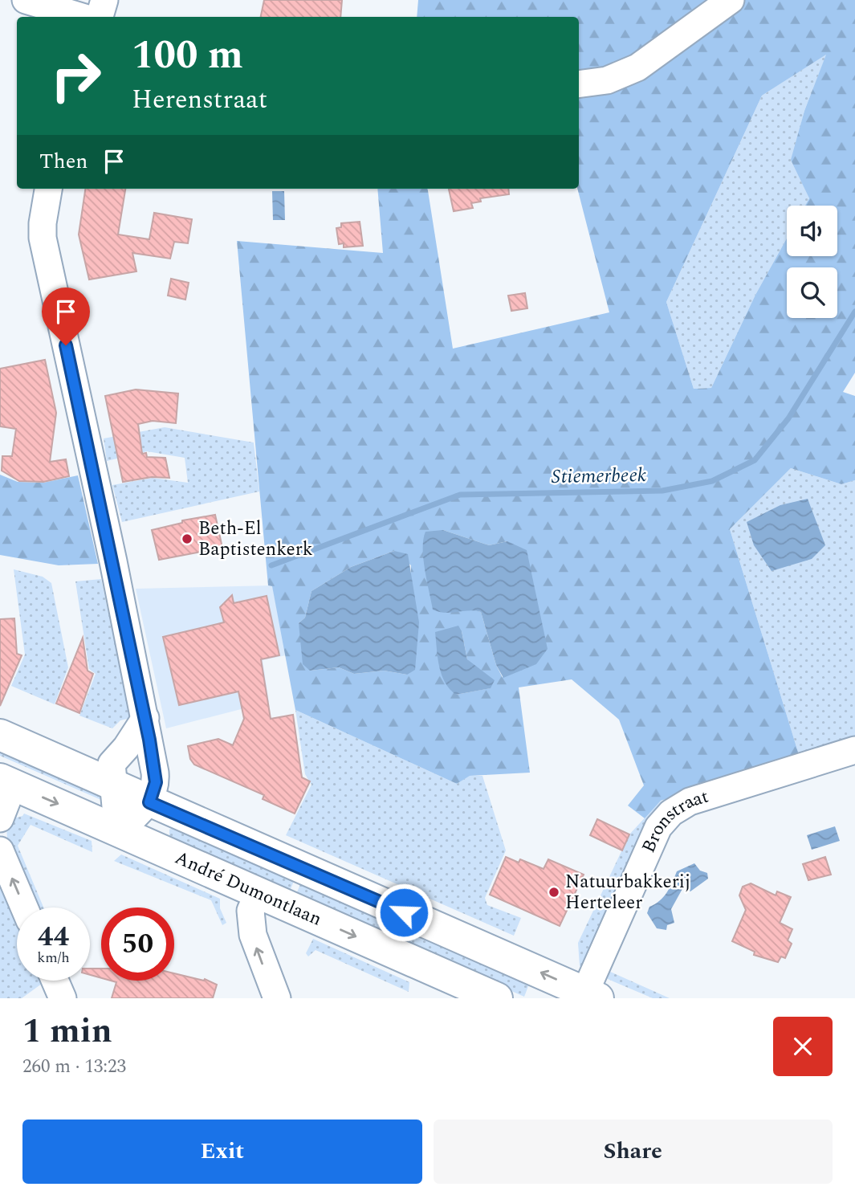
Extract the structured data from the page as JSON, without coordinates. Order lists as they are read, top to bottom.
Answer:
{
  "streets": {
    "main road": ["André Dumontlaan"],
    "street": ["Bronstraat"]
  },
  "water": ["Stiemerbeek"],
  "places": ["Beth-El Baptistenkerk", "Natuurbakkerij Herteleer"],
  "page": {
    "turn": ["100 m", "Herenstraat"],
    "then": "Then",
    "speed": "44 km/h",
    "limit": "50",
    "heading": ["1 min", "260 m · 13:23"],
    "buttons": ["Exit", "Share"]
  }
}
